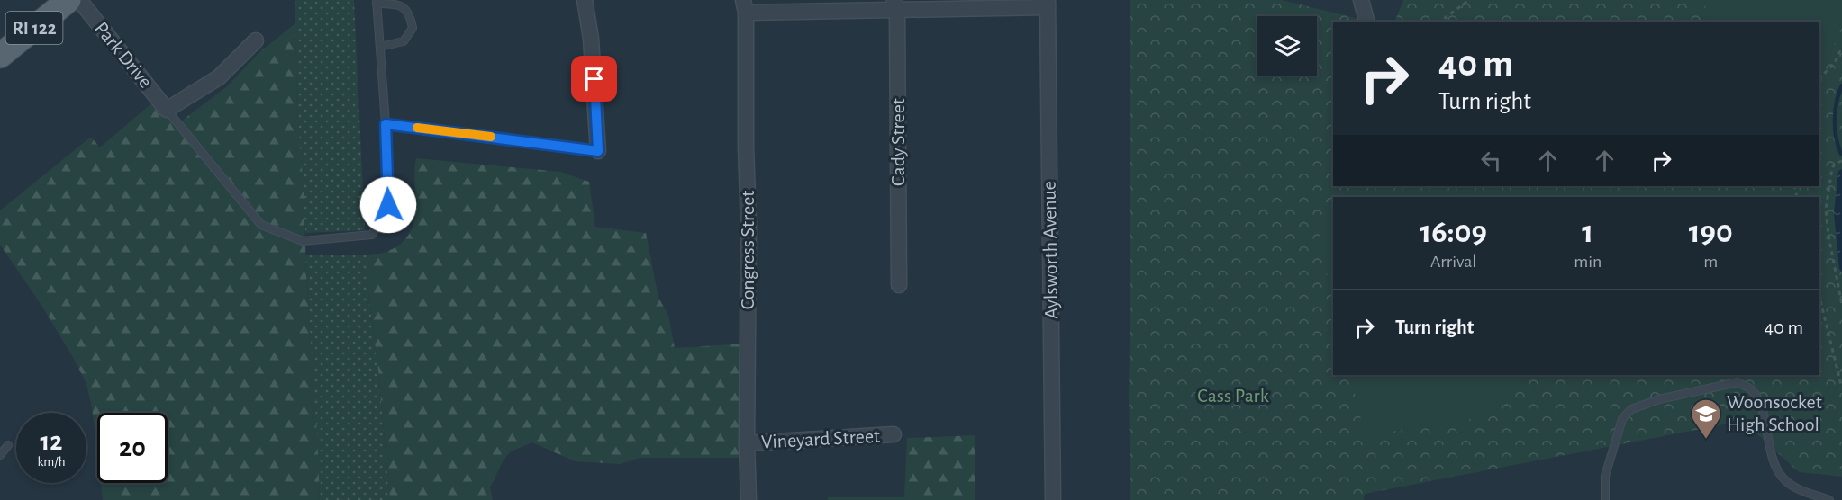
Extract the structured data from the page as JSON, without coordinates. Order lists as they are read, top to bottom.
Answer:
{
  "streets": {
    "main road": ["RI 122"],
    "street": [
      "Park Drive",
      "Cady Street",
      "Congress Street",
      "Aylsworth Avenue",
      "Vineyard Street"
    ]
  },
  "crossings": [
    ["Congress Street", "Vineyard Street"]
  ],
  "parks": ["Cass Park"],
  "places": {
    "school or university": ["Woonsocket High School"]
  },
  "page": {
    "turn": ["40 m", "Turn right"],
    "eta": [
      "16:09",
      "Arrival",
      "1",
      "min",
      "190",
      "m"
    ],
    "list": [
      {
        "name": "Turn right",
        "value": "40 m"
      }
    ],
    "speed": "12 km/h",
    "limit": "20"
  }
}
